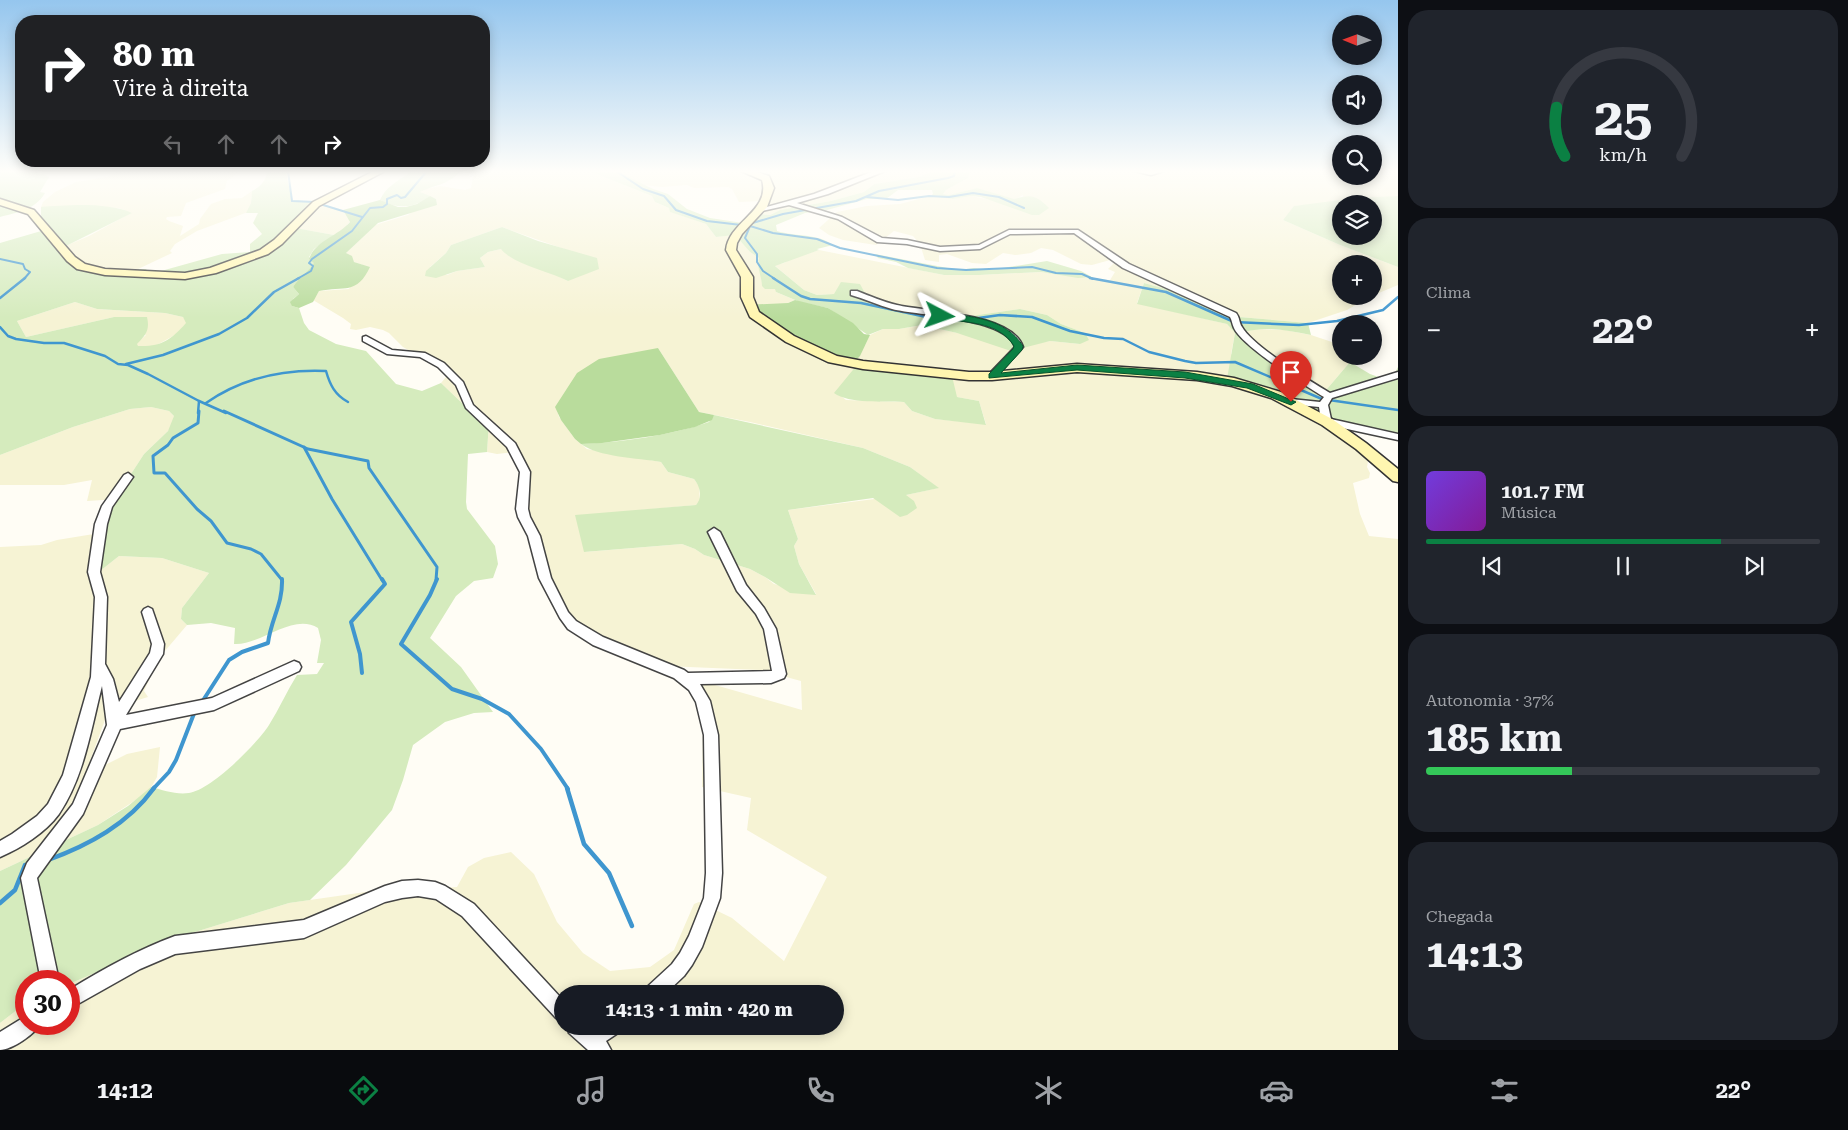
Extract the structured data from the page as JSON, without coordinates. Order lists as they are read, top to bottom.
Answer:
{
  "north": "left",
  "page": {
    "map_buttons": ["+", "−"],
    "turn": ["80 m", "Vire à direita"],
    "tile": [
      "Clima",
      ["Autonomia · 37%", "185 km"],
      ["Chegada", "14:13"]
    ],
    "heat": ["−", "22°", "+"],
    "song": ["101.7 FM", "Música"],
    "limit": "30",
    "trip": "14:13 · 1 min · 420 m",
    "tabs": ["14:12", "22°"],
    "gauge": ["25", "km/h"]
  }
}
